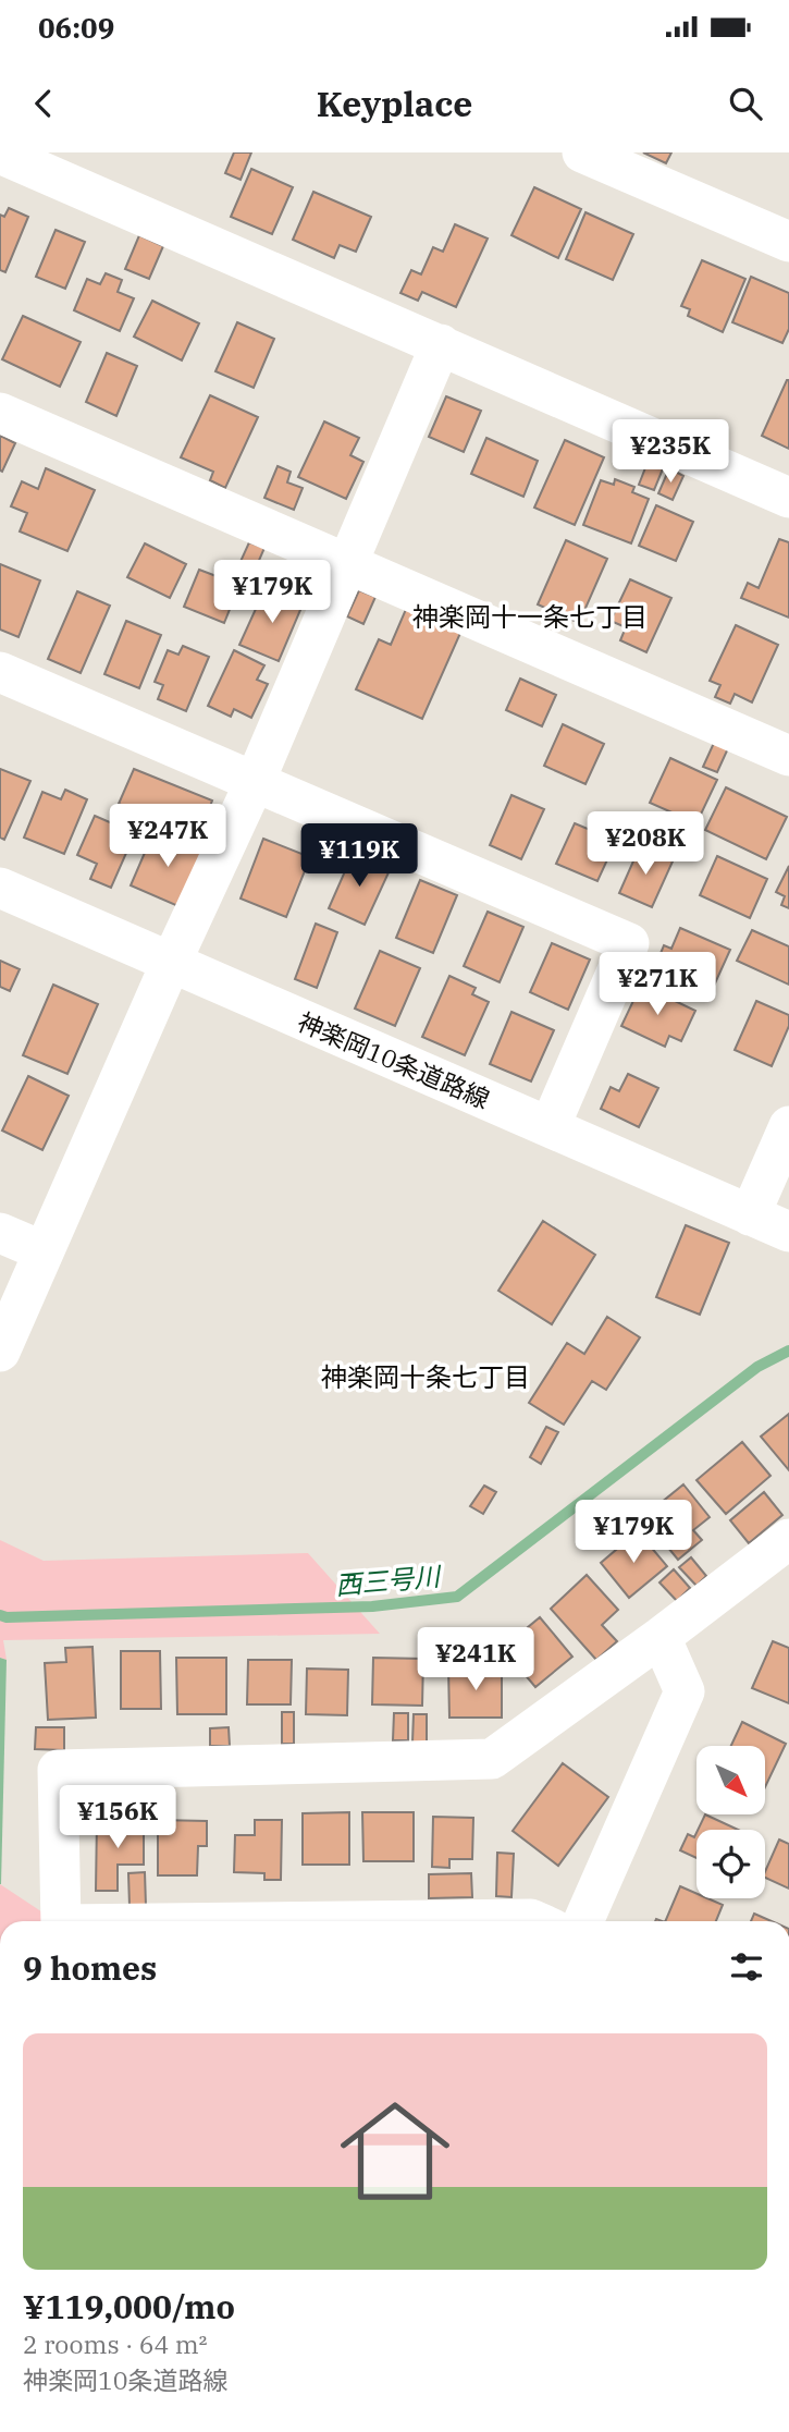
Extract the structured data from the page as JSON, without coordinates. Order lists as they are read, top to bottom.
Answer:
{
  "streets": {
    "street": ["神楽岡10条道路線"]
  },
  "districts": ["神楽岡十一条七丁目", "神楽岡十条七丁目"],
  "water": ["西三号川"],
  "north": "bottom right",
  "page": {
    "status": "06:09",
    "header": "Keyplace",
    "price": [
      "¥235K",
      "¥179K",
      "¥247K",
      "¥208K",
      "¥119K",
      "¥271K",
      "¥179K",
      "¥241K",
      "¥156K"
    ],
    "heading": "9 homes",
    "list": [
      {
        "name": "¥119,000/mo",
        "note": "2 rooms · 64 m² · 神楽岡10条道路線"
      }
    ]
  }
}
